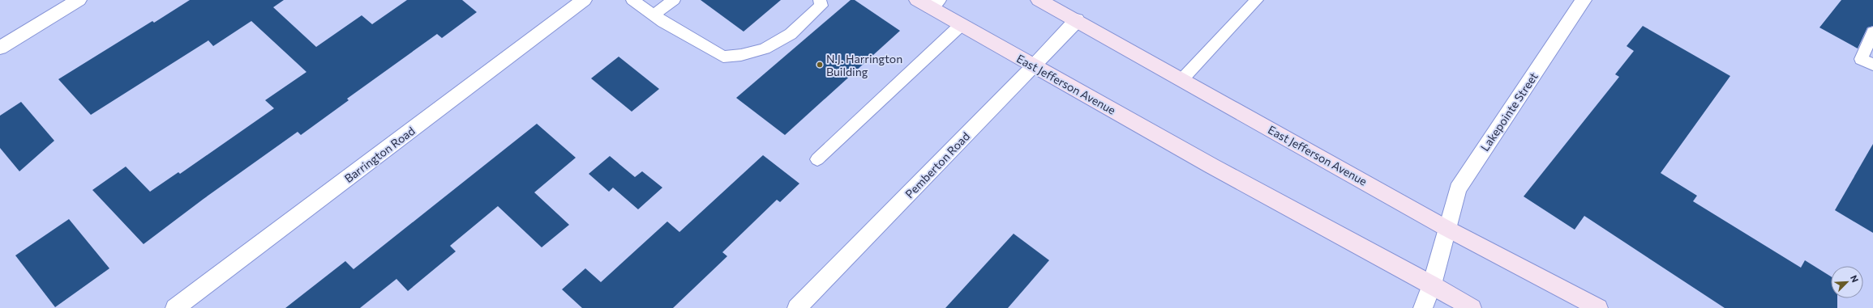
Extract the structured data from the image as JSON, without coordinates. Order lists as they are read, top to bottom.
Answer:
{
  "streets": {
    "main road": ["East Jefferson Avenue"],
    "street": ["Lakepointe Street", "Barrington Road", "Pemberton Road"]
  },
  "crossings": [
    ["East Jefferson Avenue", "Lakepointe Street"],
    ["East Jefferson Avenue", "Pemberton Road"]
  ],
  "places": ["N.J. Harrington Building"],
  "north": "top right"
}
